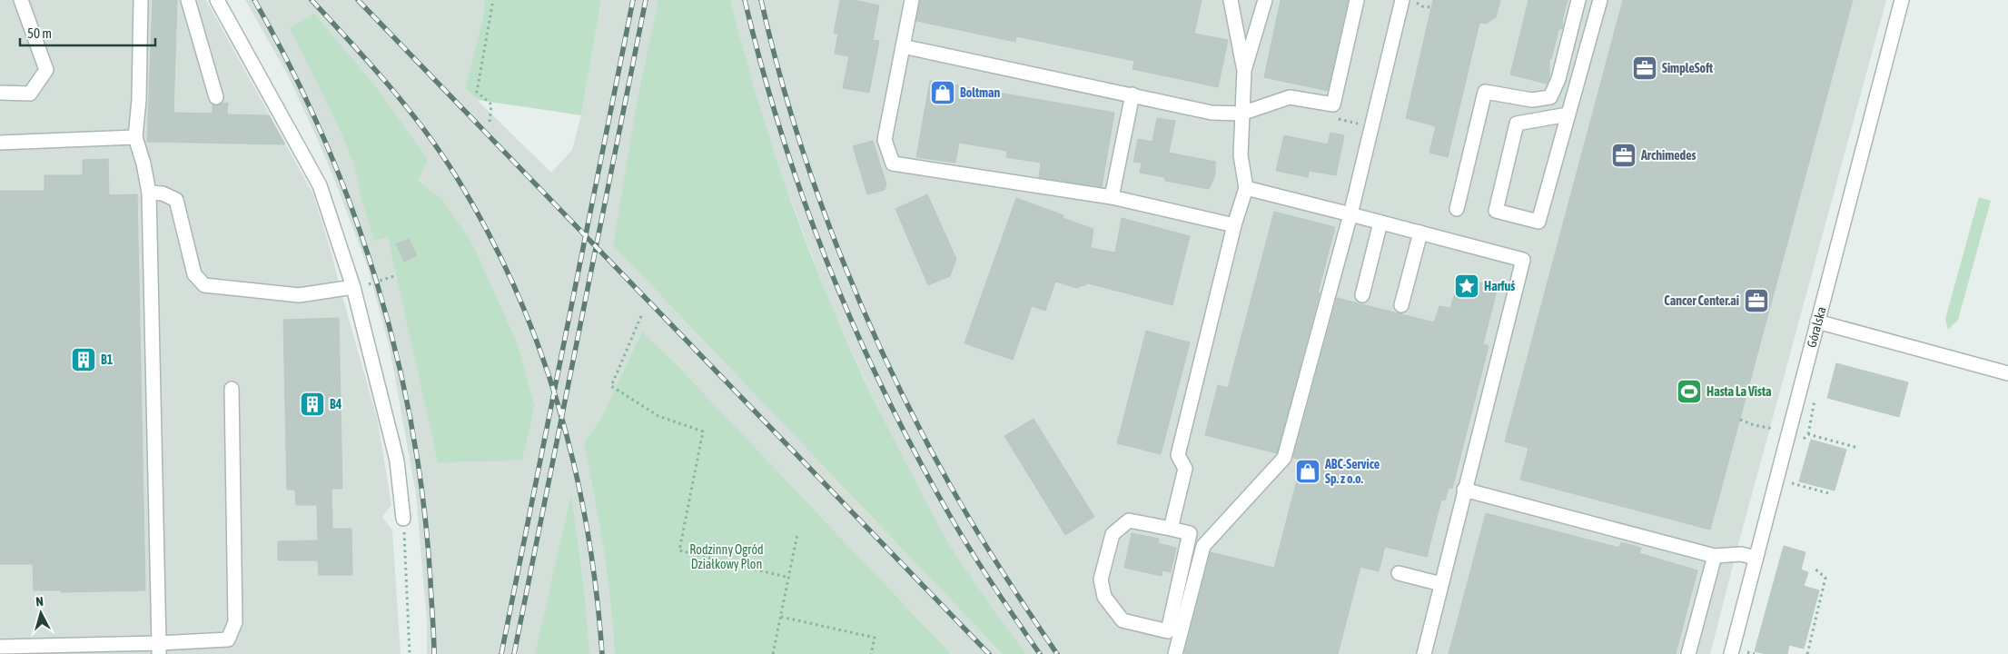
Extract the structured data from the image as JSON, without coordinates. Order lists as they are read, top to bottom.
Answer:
{
  "streets": {
    "street": ["Góralska"]
  },
  "parks": ["Rodzinny Ogród Działkowy Plon"],
  "places": {
    "office": ["SimpleSoft", "Archimedes", "Cancer Center.ai"],
    "shop": ["Boltman", "ABC-Service Sp. z o.o."],
    "place": ["Harfuś"],
    "building": ["B1", "B4"],
    "sports": ["Hasta La Vista"]
  },
  "scale_bar": "50 m",
  "north": "top"
}
